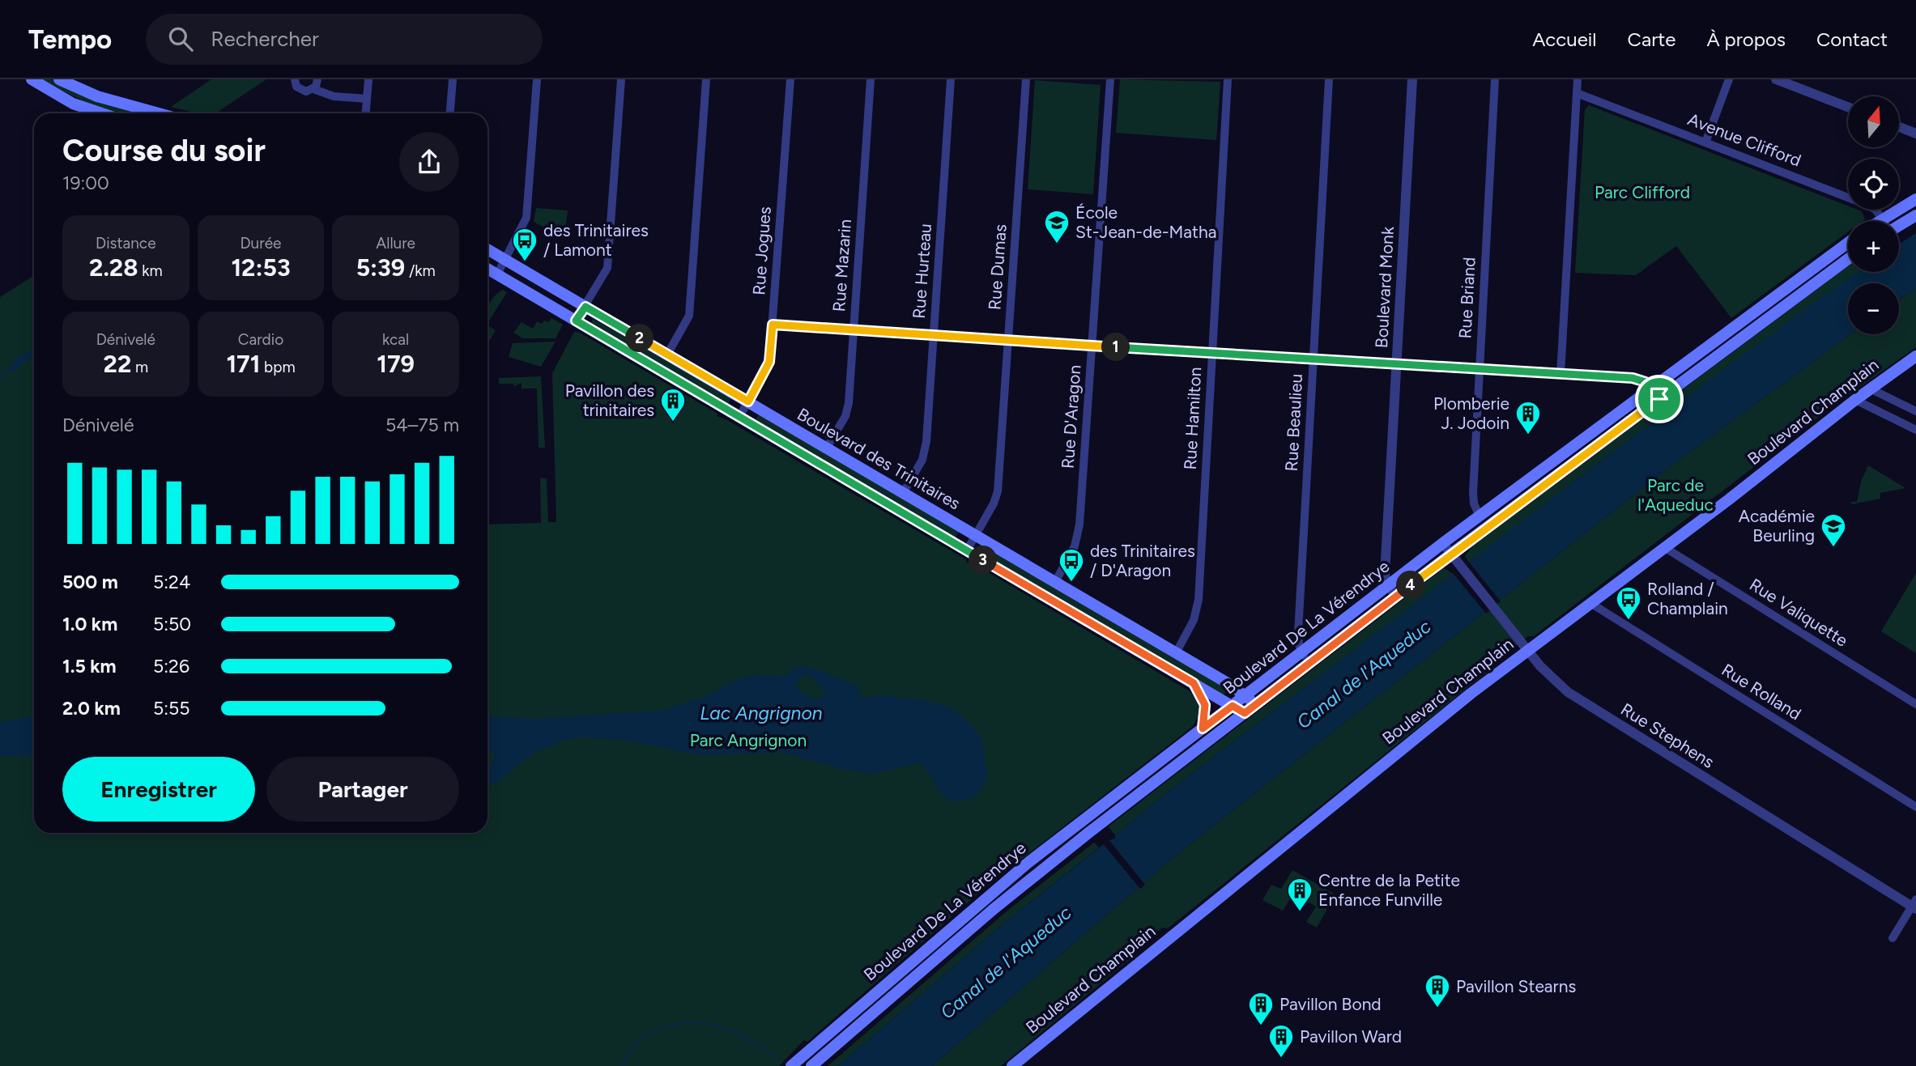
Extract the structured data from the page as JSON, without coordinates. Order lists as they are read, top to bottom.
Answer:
{
  "streets": {
    "main road": ["Boulevard Champlain", "Boulevard des Trinitaires", "Boulevard De La Vérendrye"],
    "street": [
      "Avenue Clifford",
      "Rue Jogues",
      "Rue Mazarin",
      "Rue Dumas",
      "Rue Hurteau",
      "Boulevard Monk",
      "Rue Briand",
      "Rue D'Aragon",
      "Rue Hamilton",
      "Rue Beaulieu",
      "Rue Valiquette",
      "Rue Rolland",
      "Rue Stephens"
    ]
  },
  "crossings": [
    ["Rue Jogues", "Boulevard des Trinitaires"],
    ["Rue Mazarin", "Boulevard des Trinitaires"],
    ["Rue Dumas", "Boulevard des Trinitaires"],
    ["Rue Hurteau", "Boulevard des Trinitaires"],
    ["Boulevard Monk", "Boulevard De La Vérendrye"],
    ["Rue Briand", "Boulevard De La Vérendrye"],
    ["Boulevard Champlain", "Rue Valiquette"],
    ["Boulevard Champlain", "Rue Rolland"],
    ["Boulevard Champlain", "Rue Stephens"],
    ["Rue D'Aragon", "Boulevard des Trinitaires"],
    ["Rue Hamilton", "Boulevard des Trinitaires"],
    ["Rue Beaulieu", "Boulevard De La Vérendrye"],
    ["Boulevard des Trinitaires", "Boulevard De La Vérendrye"],
    ["Boulevard De La Vérendrye", "Rue Stephens"]
  ],
  "water": ["Canal de l'Aqueduc", "Lac Angrignon"],
  "parks": ["Parc Clifford", "Parc de l'Aqueduc", "Parc Angrignon"],
  "places": {
    "school or university": ["École St-Jean-de-Matha", "Académie Beurling"],
    "bus stop": ["des Trinitaires / Lamont", "des Trinitaires / D'Aragon", "Rolland / Champlain"],
    "building": [
      "Pavillon des trinitaires",
      "Plomberie J. Jodoin",
      "Centre de la Petite Enfance Funville",
      "Pavillon Stearns",
      "Pavillon Bond",
      "Pavillon Ward"
    ]
  },
  "north": "top",
  "page": {
    "header": "Tempo",
    "search": "Rechercher",
    "nav": [
      "Accueil",
      "Carte",
      "À propos",
      "Contact"
    ],
    "map_buttons": ["+", "−"],
    "heading": ["Course du soir", "19:00"],
    "stats": [
      ["Distance", "2.28 km"],
      ["Durée", "12:53"],
      ["Allure", "5:39 /km"],
      ["Dénivelé", "22 m"],
      ["Cardio", "171 bpm"],
      ["kcal", "179"]
    ],
    "pins": [
      "2",
      "1",
      "3",
      "4"
    ],
    "chart": ["Dénivelé", "54–75 m"],
    "list": [
      {
        "name": "500 m",
        "note": "5:24"
      },
      {
        "name": "1.0 km",
        "note": "5:50"
      },
      {
        "name": "1.5 km",
        "note": "5:26"
      },
      {
        "name": "2.0 km",
        "note": "5:55"
      }
    ],
    "buttons": ["Enregistrer", "Partager"]
  }
}
